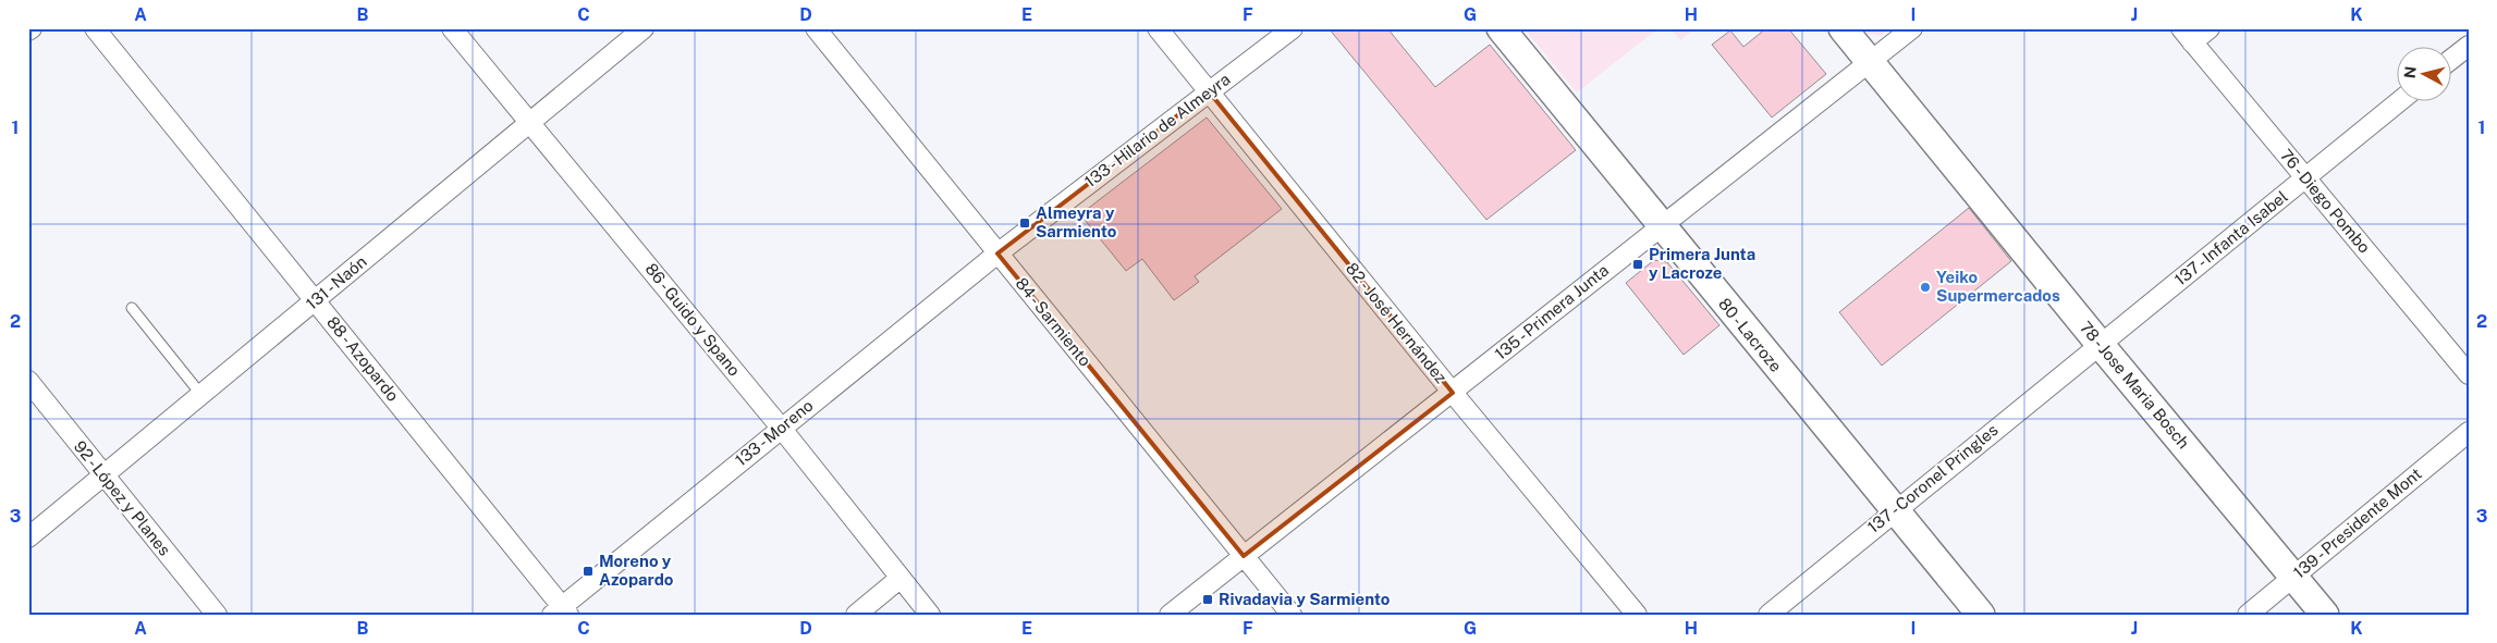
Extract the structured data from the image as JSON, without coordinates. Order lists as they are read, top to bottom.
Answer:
{
  "streets": {
    "street": [
      "133 - Hilario de Almeyra",
      "76 - Diego Pombo",
      "137 - Infanta Isabel",
      "131 - Naón",
      "135 - Primera Junta",
      "86 - Guido y Spano",
      "84 - Sarmiento",
      "82 - José Hernández",
      "80 - Lacroze",
      "88 - Azopardo",
      "78 - Jose Maria Bosch",
      "133 - Moreno",
      "137 - Coronel Pringles",
      "92 - López y Planes",
      "139 - Presidente Mont"
    ]
  },
  "crossings": [
    ["133 - Hilario de Almeyra", "84 - Sarmiento"],
    ["133 - Hilario de Almeyra", "82 - José Hernández"],
    ["133 - Hilario de Almeyra", "133 - Moreno"],
    ["76 - Diego Pombo", "137 - Infanta Isabel"],
    ["137 - Infanta Isabel", "78 - Jose Maria Bosch"],
    ["137 - Infanta Isabel", "137 - Coronel Pringles"],
    ["131 - Naón", "86 - Guido y Spano"],
    ["131 - Naón", "88 - Azopardo"],
    ["131 - Naón", "92 - López y Planes"],
    ["135 - Primera Junta", "84 - Sarmiento"],
    ["135 - Primera Junta", "82 - José Hernández"],
    ["135 - Primera Junta", "80 - Lacroze"],
    ["135 - Primera Junta", "78 - Jose Maria Bosch"],
    ["86 - Guido y Spano", "133 - Moreno"],
    ["84 - Sarmiento", "133 - Moreno"],
    ["80 - Lacroze", "137 - Coronel Pringles"],
    ["88 - Azopardo", "133 - Moreno"],
    ["78 - Jose Maria Bosch", "137 - Coronel Pringles"],
    ["78 - Jose Maria Bosch", "139 - Presidente Mont"]
  ],
  "places": {
    "transit": [
      "Almeyra y Sarmiento",
      "Primera Junta y Lacroze",
      "Moreno y Azopardo",
      "Rivadavia y Sarmiento"
    ],
    "other": ["Yeiko Supermercados"]
  },
  "north": "left",
  "grid": {
    "columns": [
      "A",
      "B",
      "C",
      "D",
      "E",
      "F",
      "G",
      "H",
      "I",
      "J",
      "K"
    ],
    "rows": ["1", "2", "3"]
  }
}
